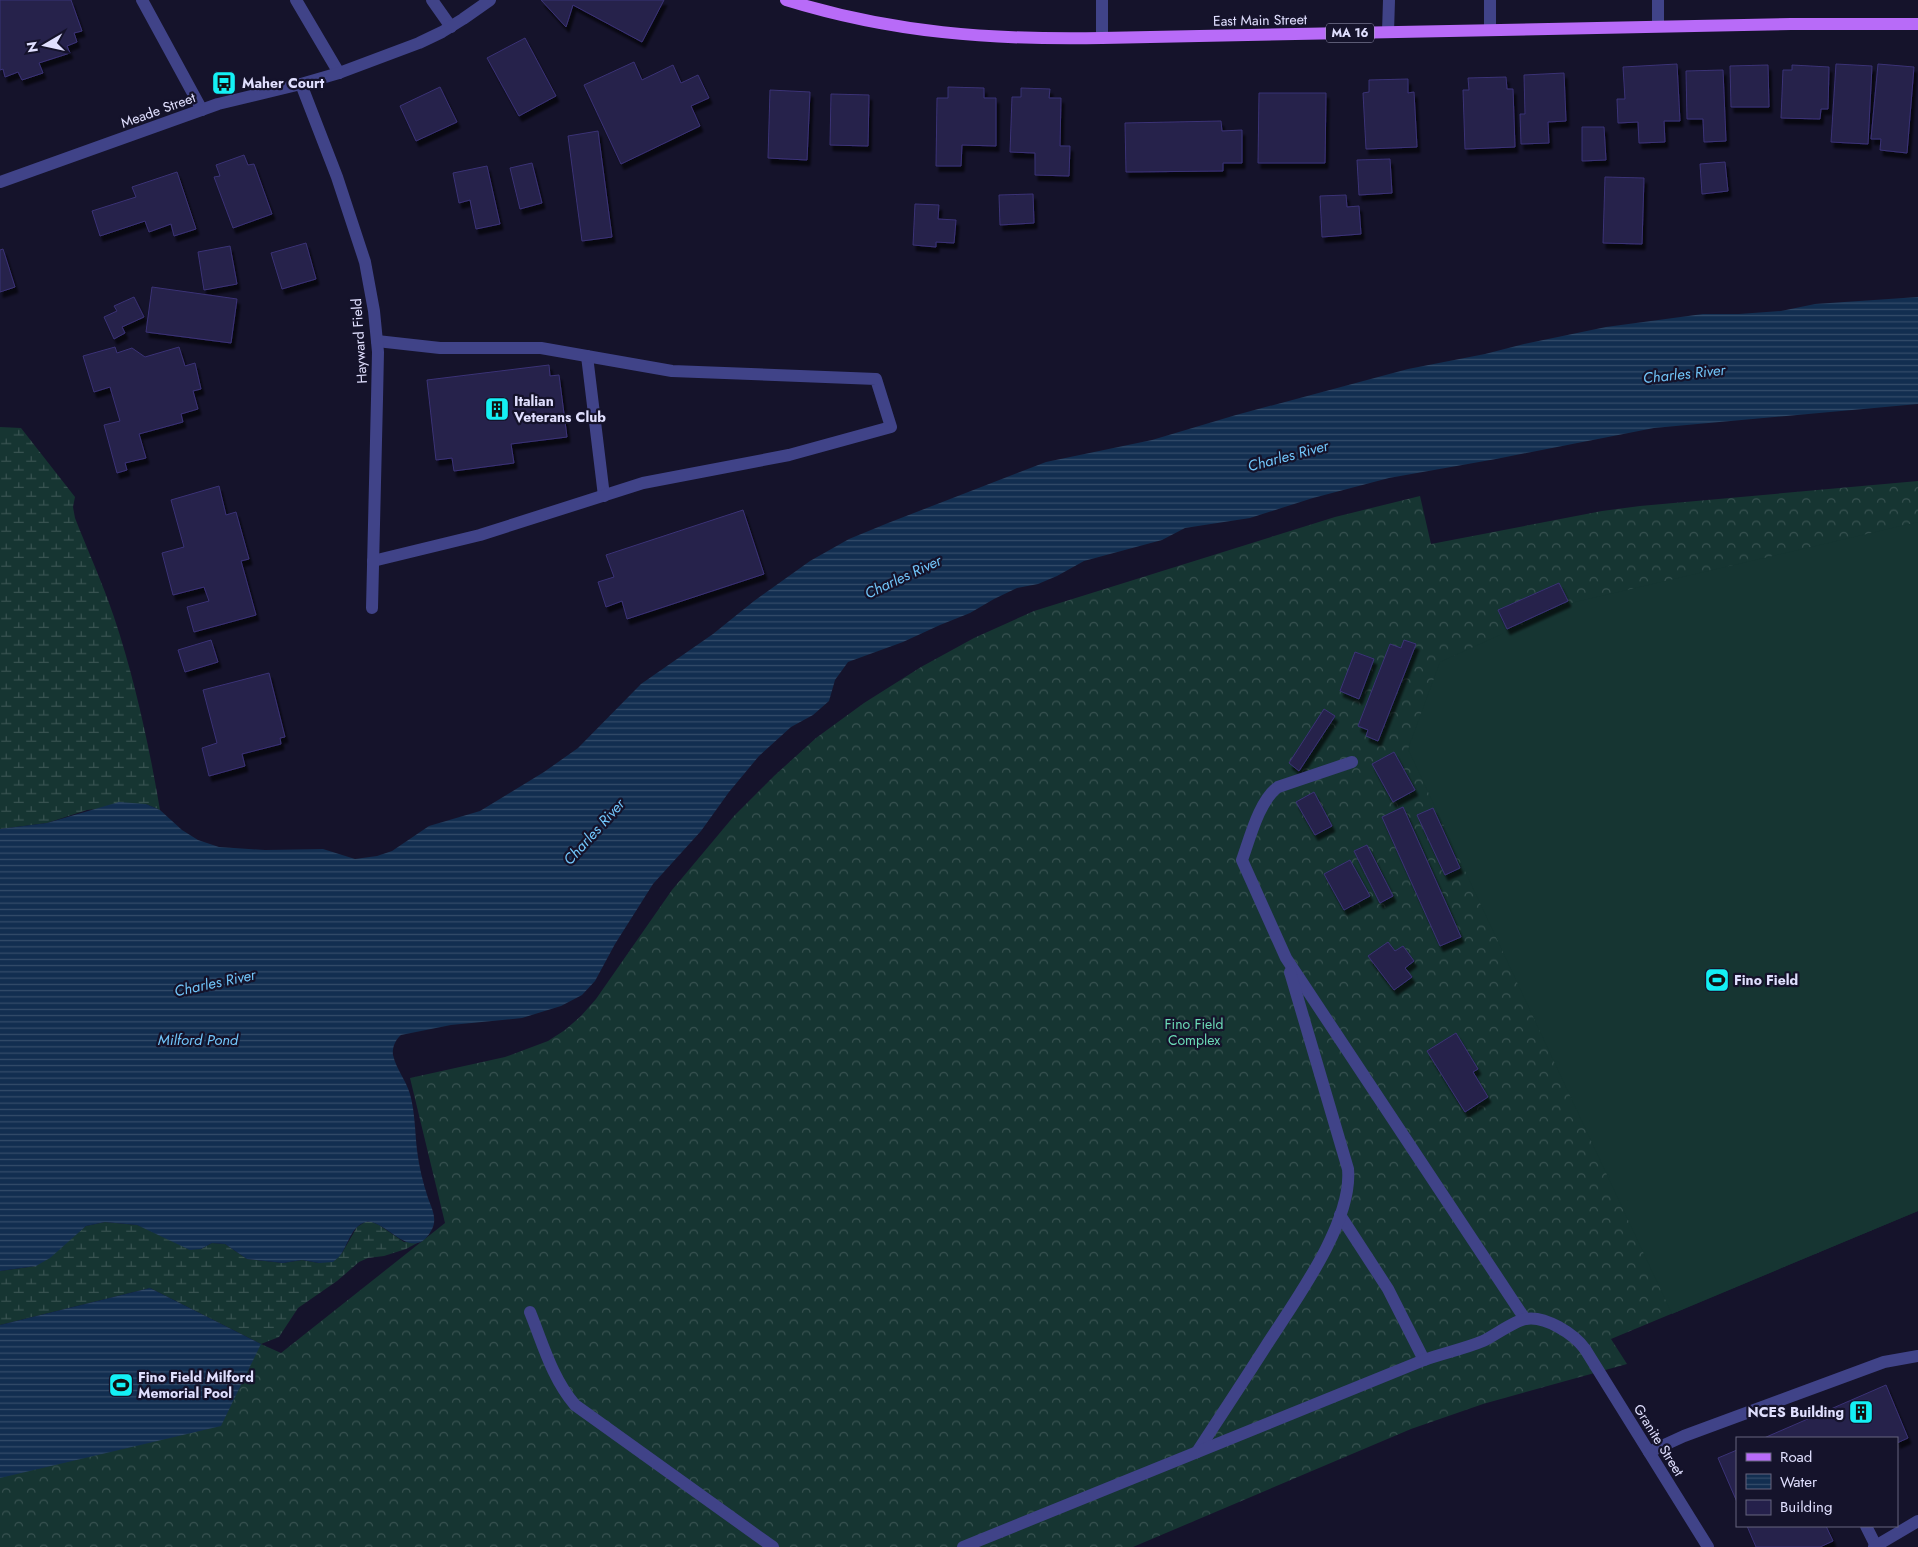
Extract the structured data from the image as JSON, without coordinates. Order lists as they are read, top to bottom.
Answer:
{
  "streets": {
    "main road": ["East Main Street", "MA 16"],
    "street": ["Meade Street", "Hayward Field", "Granite Street"]
  },
  "crossings": [
    ["Meade Street", "Hayward Field"]
  ],
  "water": ["Charles River", "Milford Pond"],
  "parks": ["Fino Field Complex"],
  "places": {
    "bus stop": ["Maher Court"],
    "building": ["Italian Veterans Club", "NCES Building"],
    "sports": ["Fino Field", "Fino Field Milford Memorial Pool"]
  },
  "legend": ["Road", "Water", "Building"],
  "north": "left"
}
